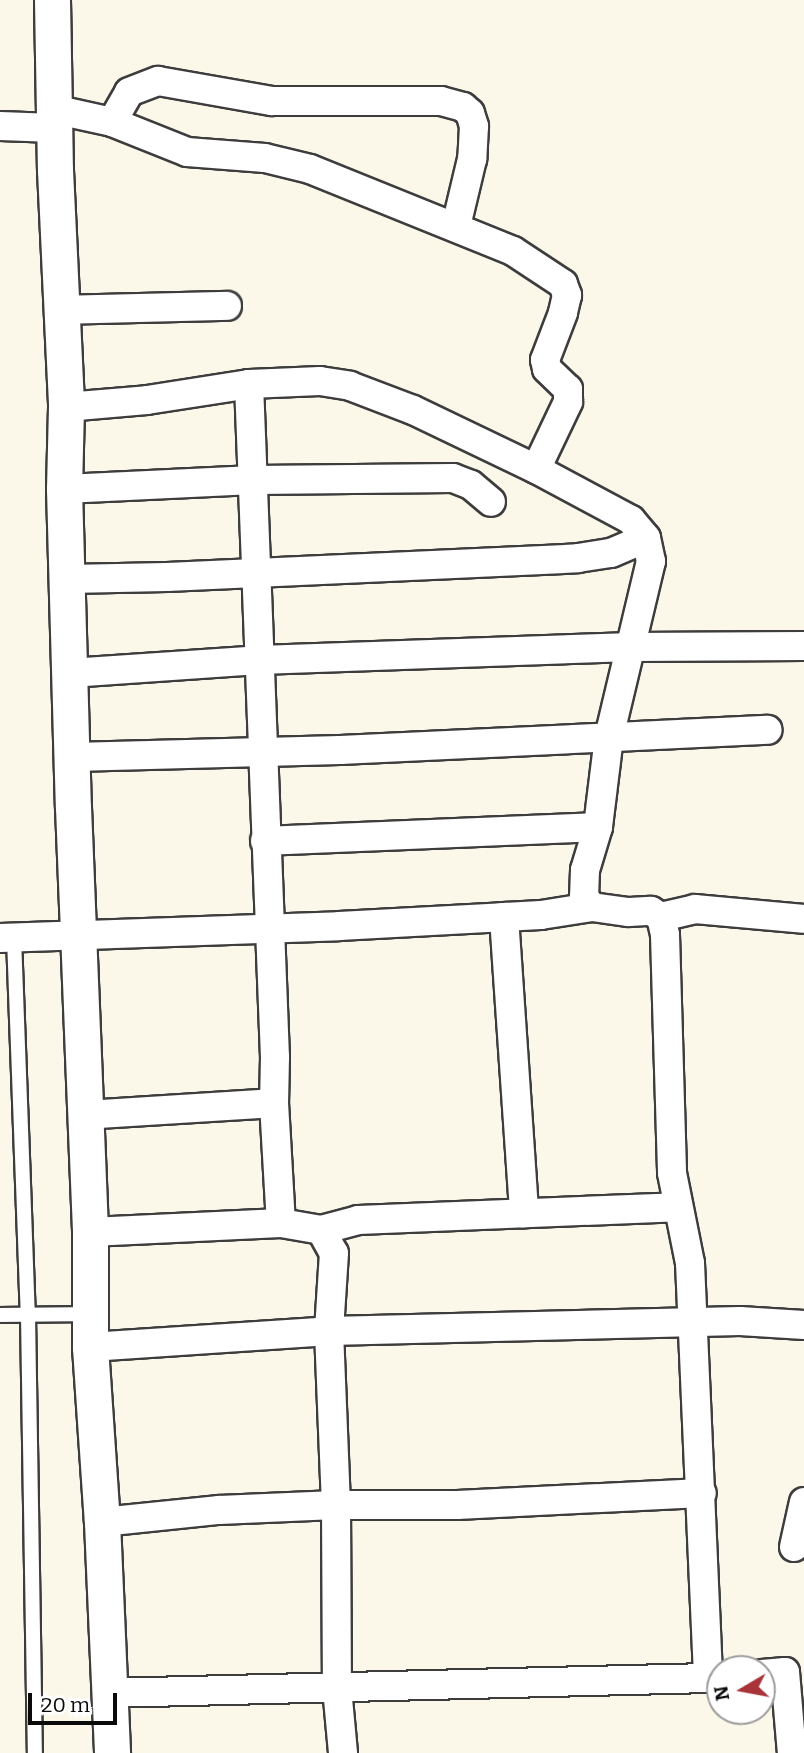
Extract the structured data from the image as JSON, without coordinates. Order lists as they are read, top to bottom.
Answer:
{
  "scale_bar": "20 m",
  "north": "left"
}
